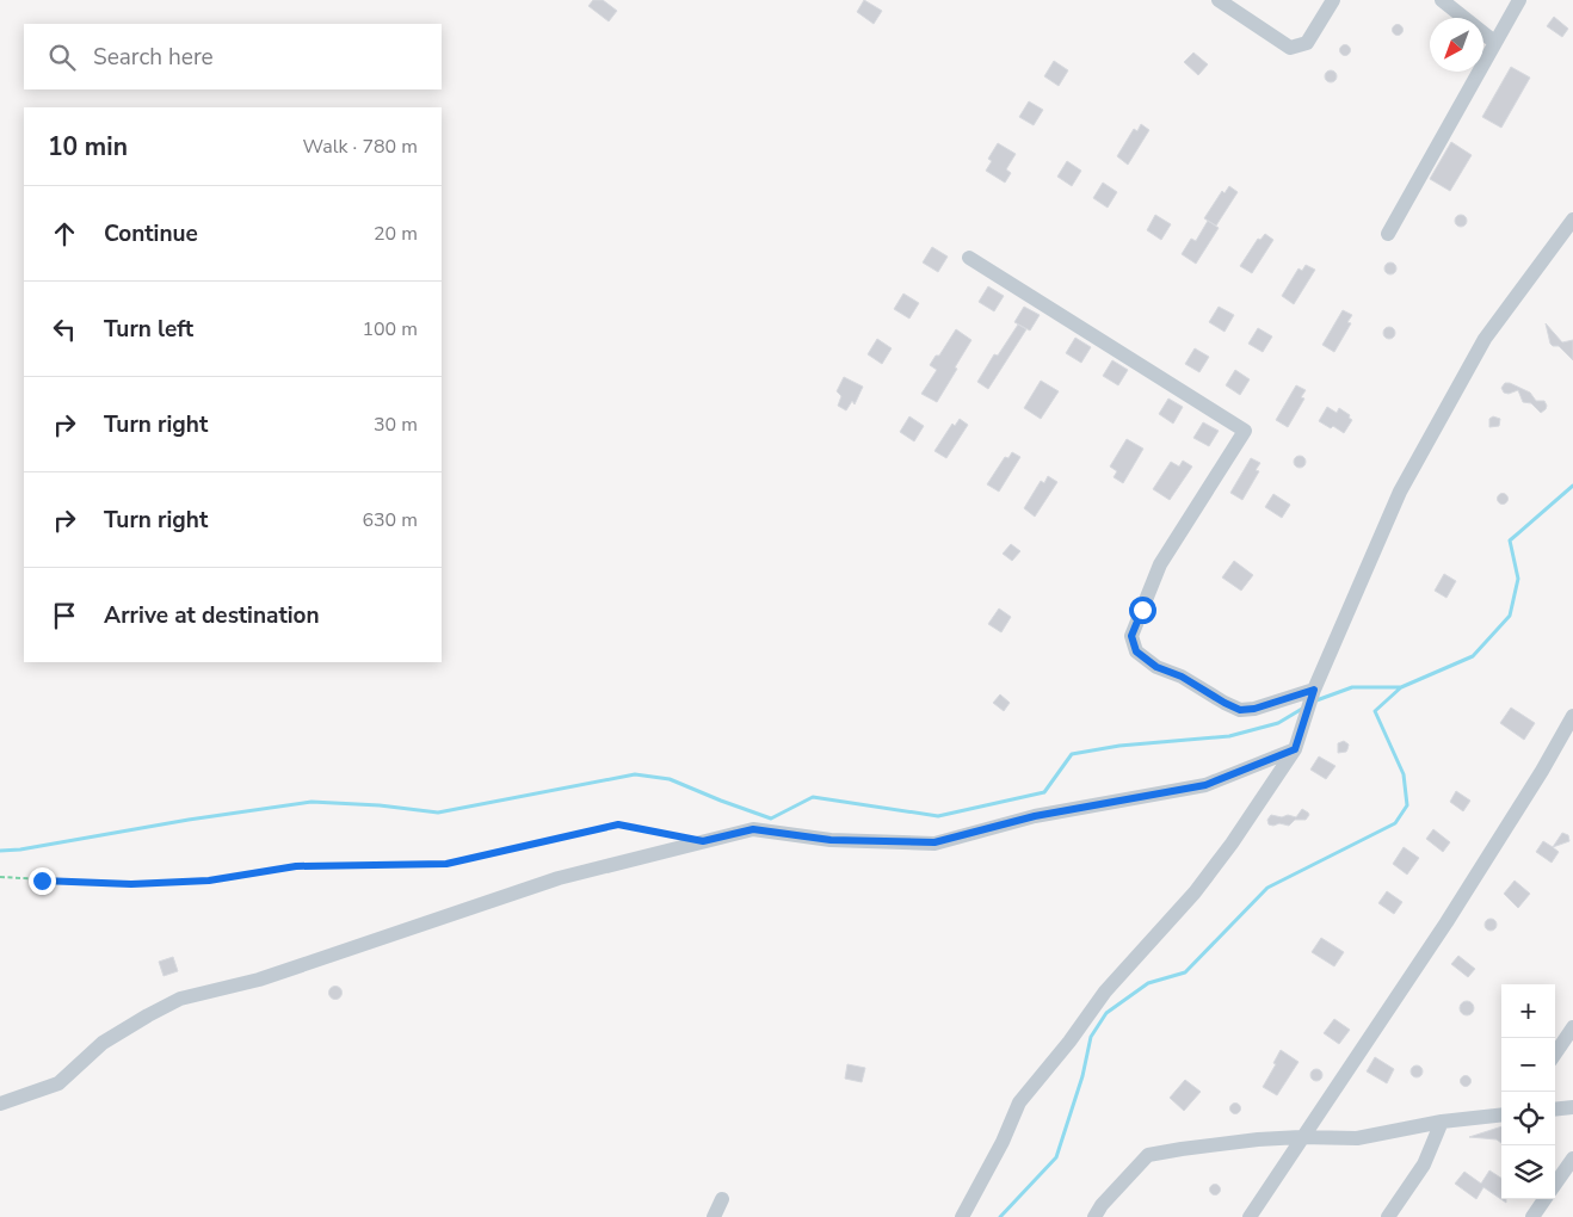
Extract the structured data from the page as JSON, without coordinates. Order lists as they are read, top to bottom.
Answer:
{
  "north": "bottom left",
  "page": {
    "search": "Search here",
    "heading": ["10 min", "Walk · 780 m"],
    "list": [
      ["Continue", "20 m"],
      ["Turn left", "100 m"],
      ["Turn right", "30 m"],
      ["Turn right", "630 m"],
      "Arrive at destination"
    ],
    "map_buttons": ["+", "−"]
  }
}
